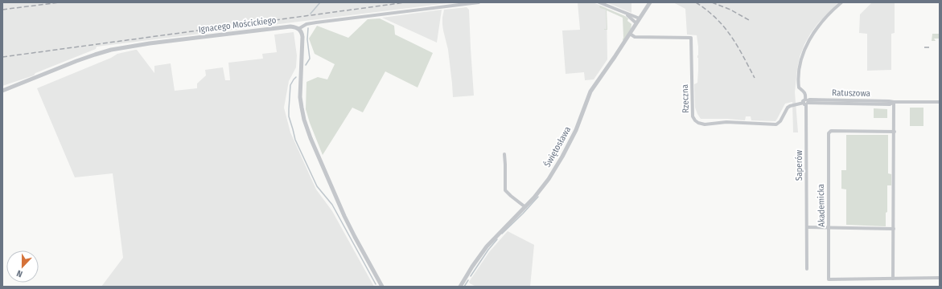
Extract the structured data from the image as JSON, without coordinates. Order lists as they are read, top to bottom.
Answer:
{
  "streets": {
    "street": [
      "Ignacego Mościckiego",
      "Ratuszowa",
      "Rzeczna",
      "Świętosława",
      "Saperów",
      "Akademicka"
    ]
  },
  "crossings": [
    ["Ratuszowa", "Rzeczna"],
    ["Ratuszowa", "Saperów"],
    ["Rzeczna", "Świętosława"],
    ["Rzeczna", "Saperów"]
  ],
  "north": "bottom"
}
